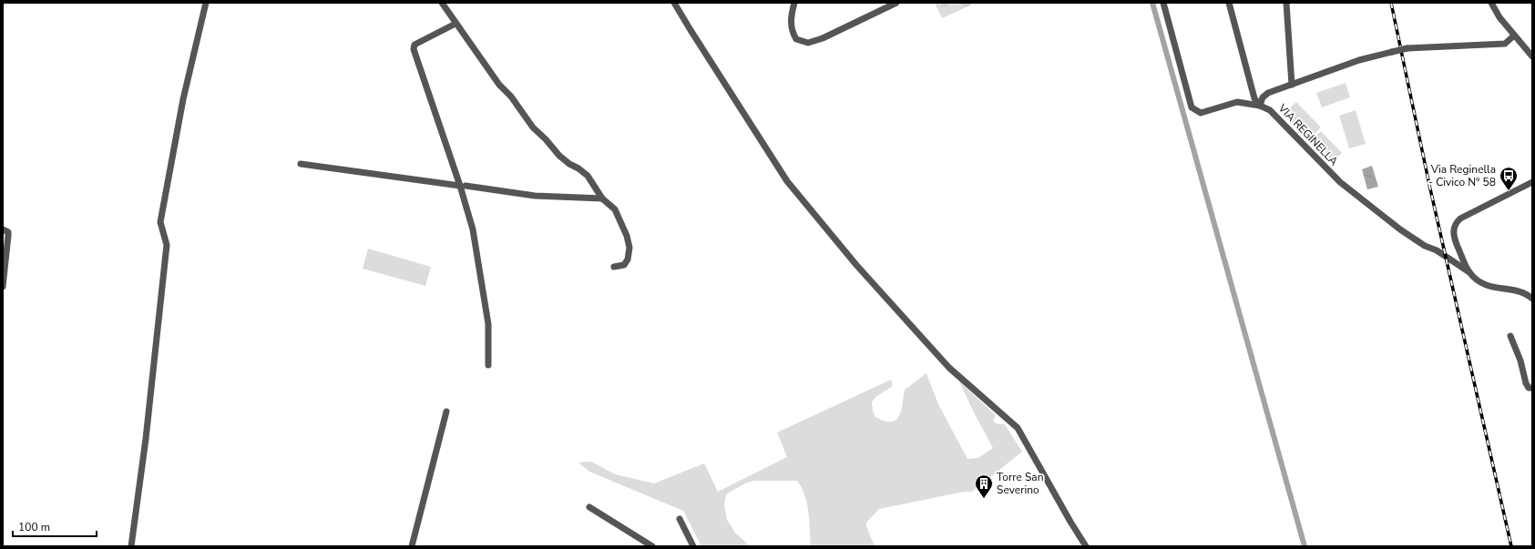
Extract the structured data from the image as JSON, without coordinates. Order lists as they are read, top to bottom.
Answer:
{
  "streets": {
    "street": ["VIA REGINELLA"]
  },
  "places": {
    "bus stop": ["Via Reginella - Civico N° 58"],
    "building": ["Torre San Severino"]
  },
  "scale_bar": "100 m"
}
